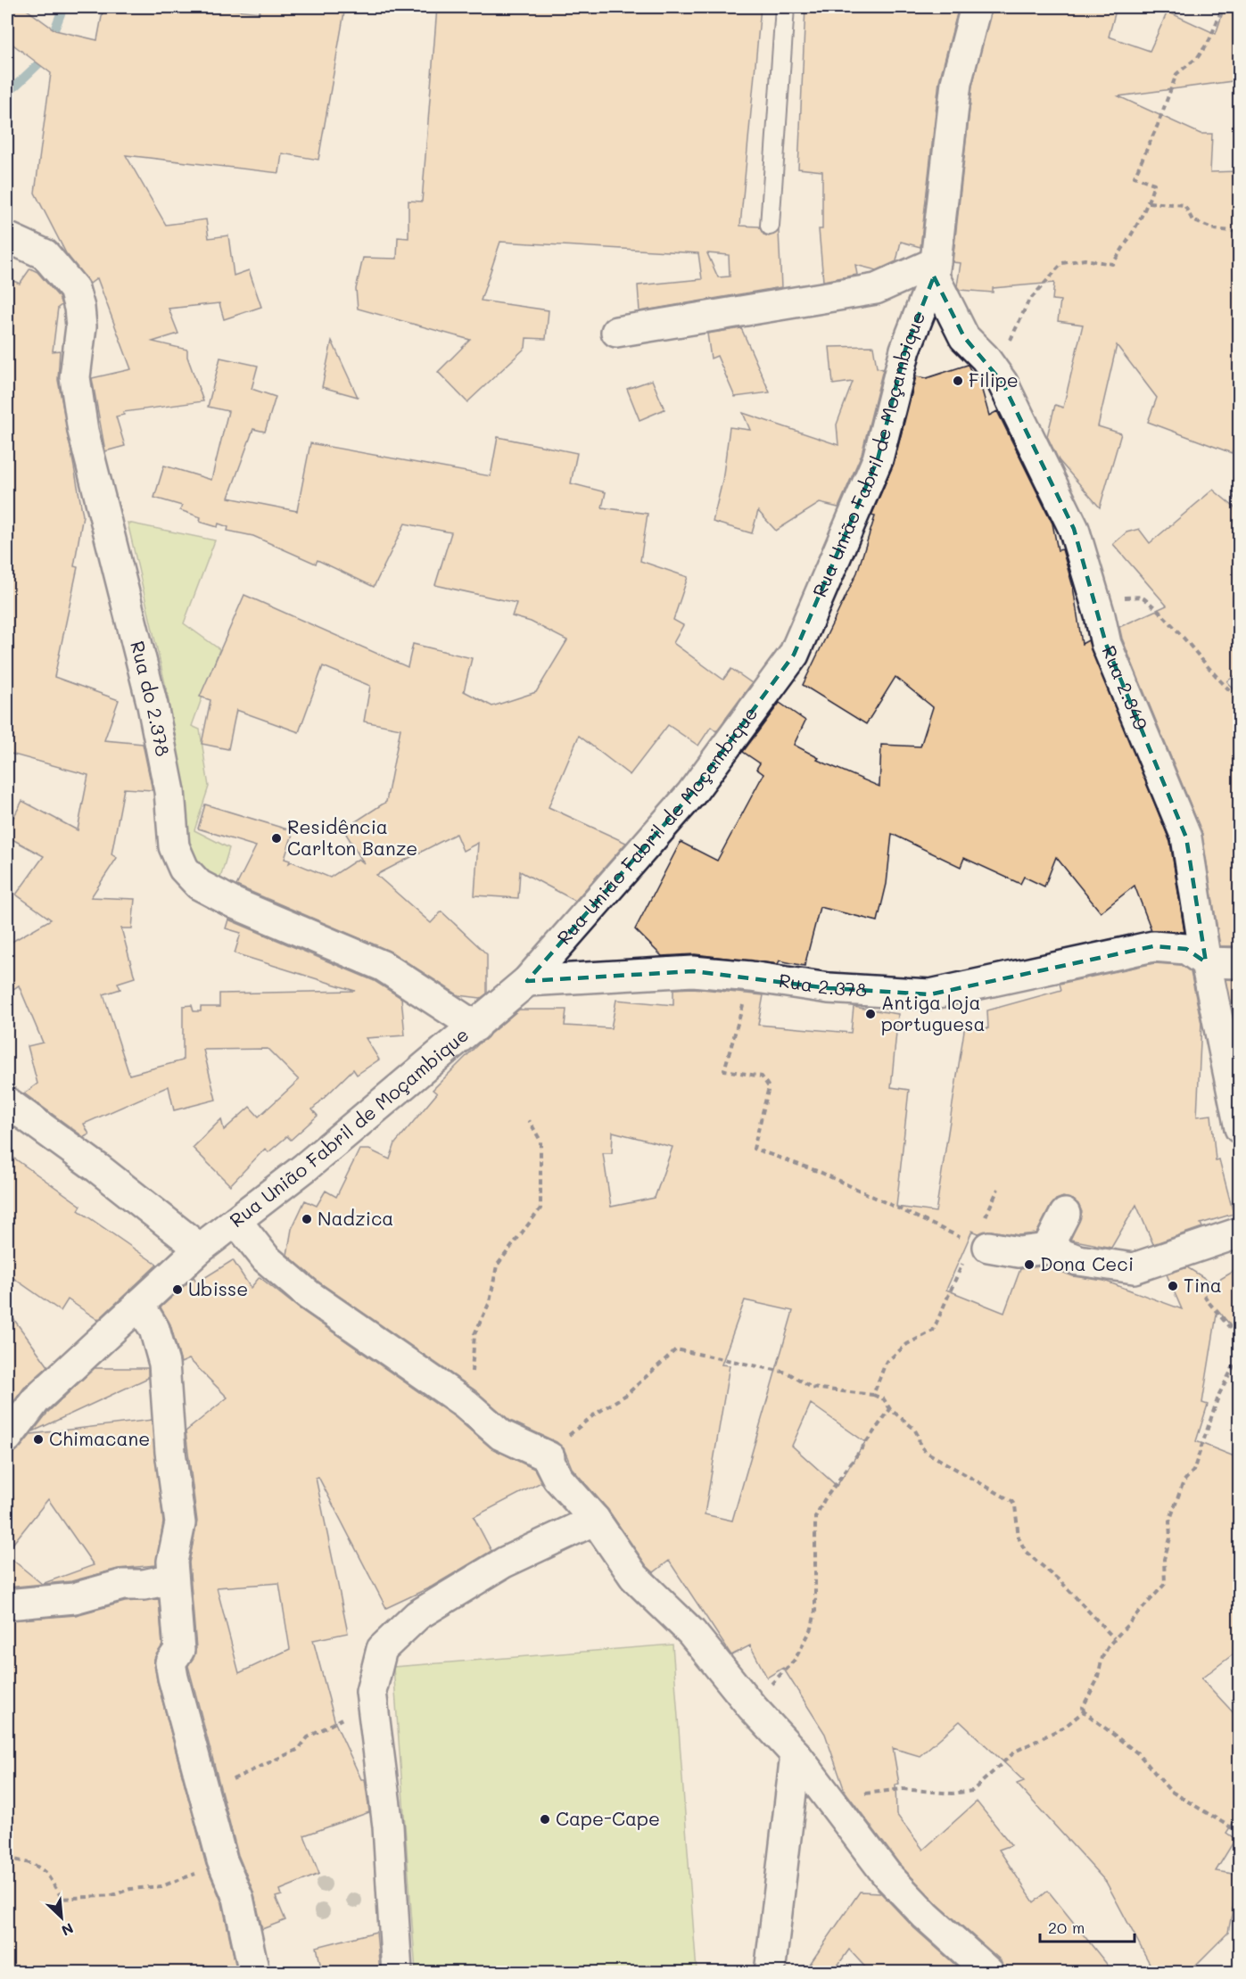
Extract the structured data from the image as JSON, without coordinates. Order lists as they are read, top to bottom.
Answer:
{
  "streets": {
    "street": [
      "Rua União Fabril de Moçambique",
      "Rua 2.349",
      "Rua do 2.378",
      "Rua 2.378"
    ]
  },
  "crossings": [
    ["Rua União Fabril de Moçambique", "Rua 2.349"],
    ["Rua União Fabril de Moçambique", "Rua do 2.378"],
    ["Rua União Fabril de Moçambique", "Rua 2.378"],
    ["Rua 2.349", "Rua 2.378"]
  ],
  "places": [
    "Filipe",
    "Residência Carlton Banze",
    "Antiga loja portuguesa",
    "Nadzica",
    "Dona Ceci",
    "Tina",
    "Ubisse",
    "Chimacane",
    "Cape-Cape"
  ],
  "scale_bar": "20 m",
  "north": "bottom right"
}
